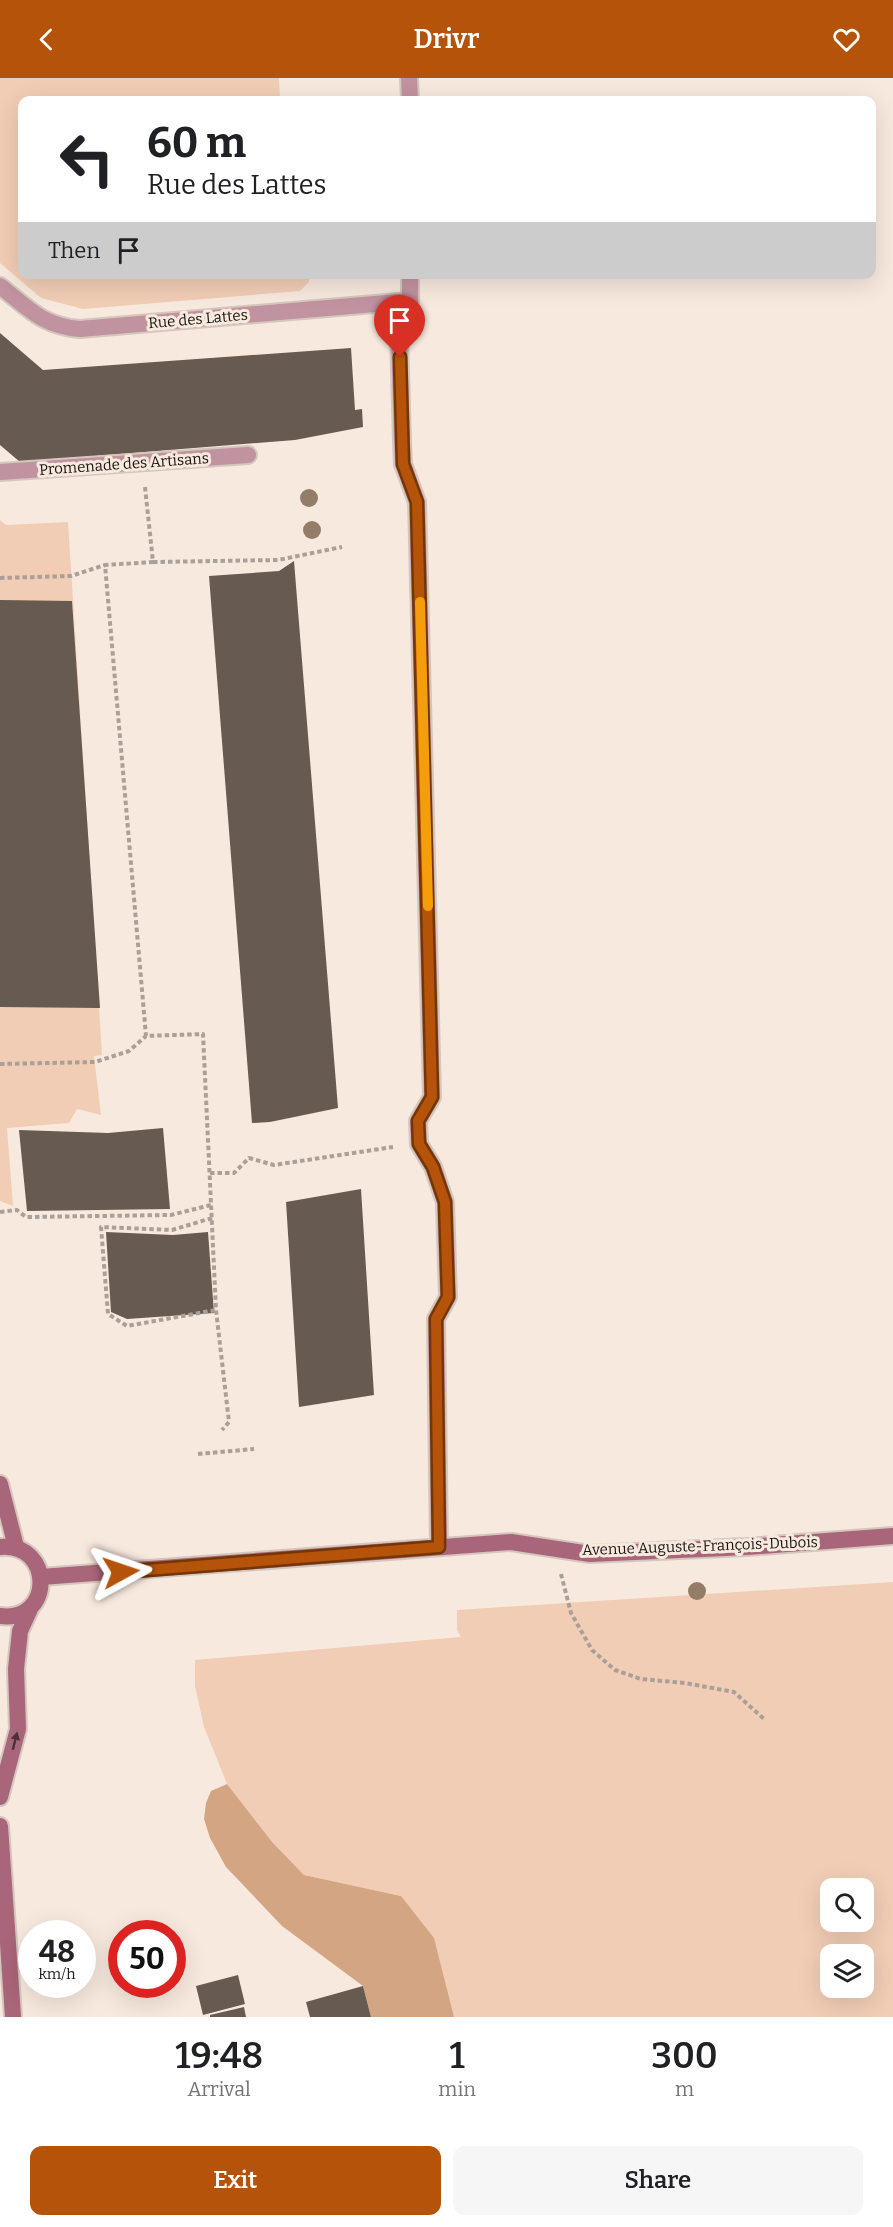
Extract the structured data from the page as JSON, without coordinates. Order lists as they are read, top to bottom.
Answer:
{
  "streets": {
    "main road": ["Avenue Auguste-François-Dubois"],
    "street": ["Rue des Lattes", "Promenade des Artisans"]
  },
  "page": {
    "header": "Drivr",
    "turn": ["60 m", "Rue des Lattes"],
    "then": "Then",
    "speed": "48 km/h",
    "limit": "50",
    "eta": [
      "19:48",
      "Arrival",
      "1",
      "min",
      "300",
      "m"
    ],
    "buttons": ["Exit", "Share"]
  }
}
